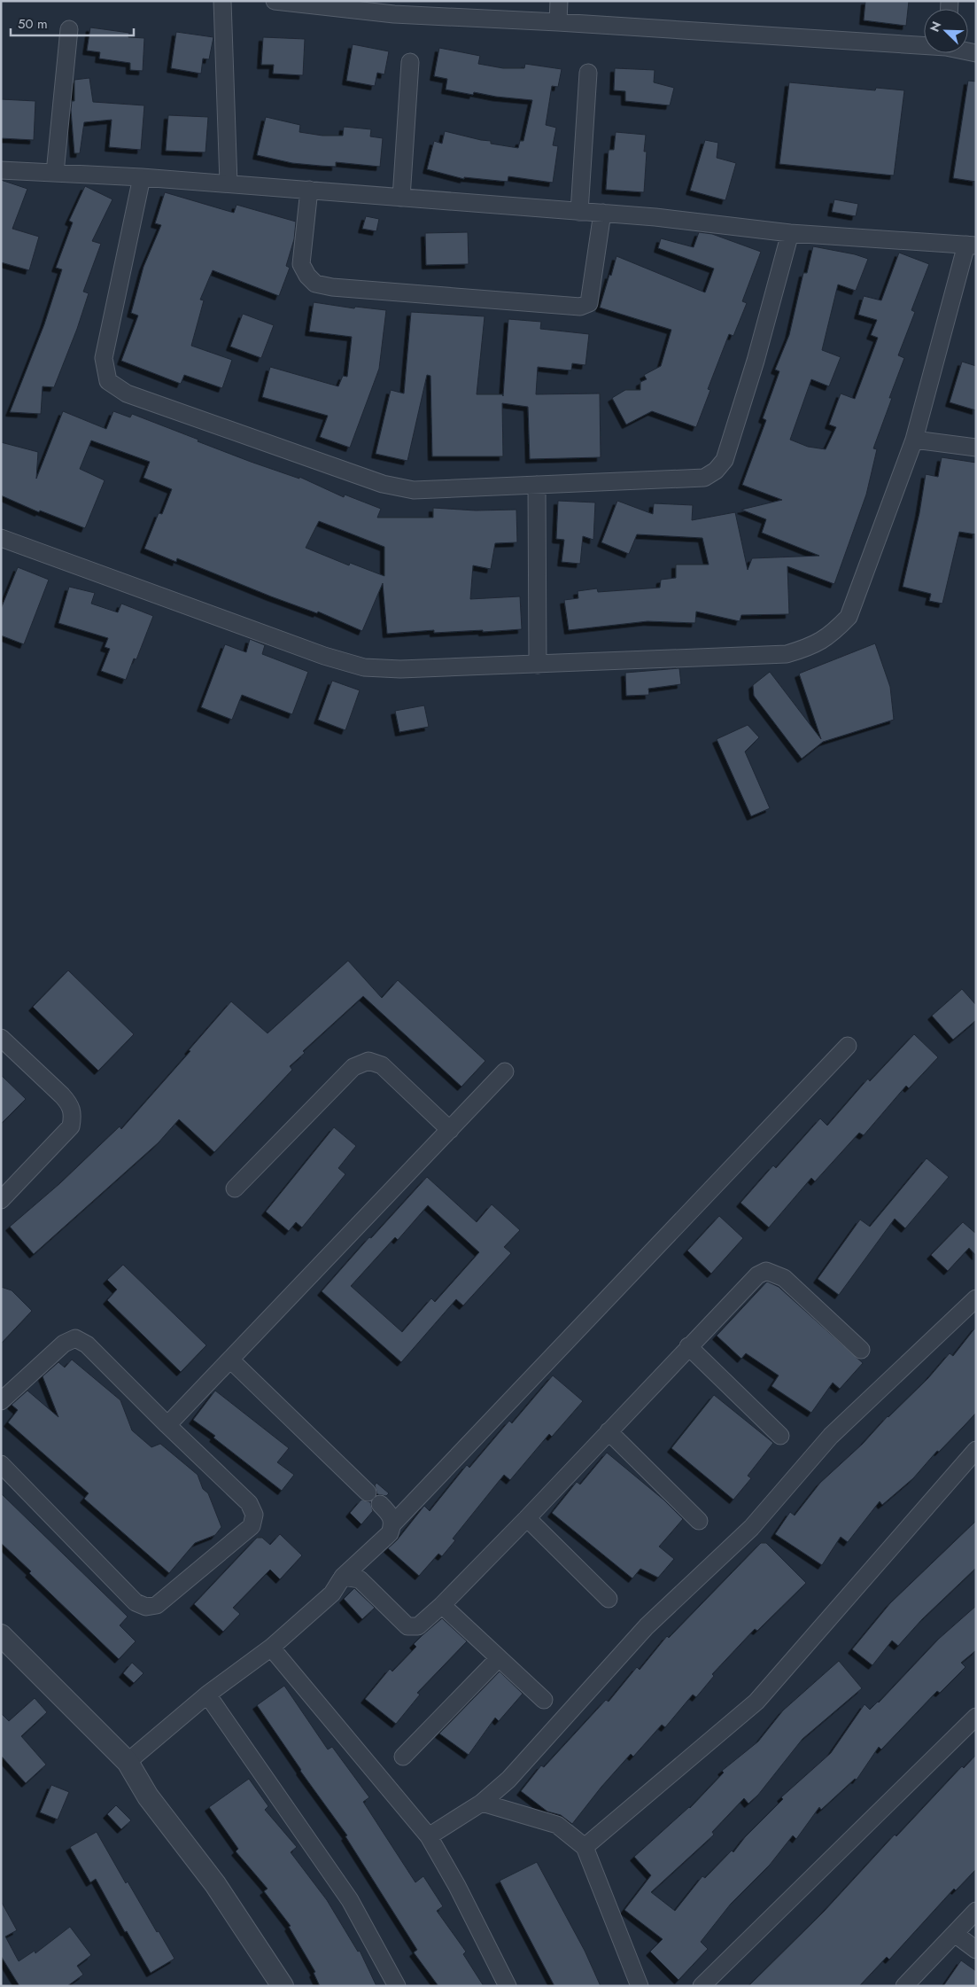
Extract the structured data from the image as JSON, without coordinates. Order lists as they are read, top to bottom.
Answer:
{
  "scale_bar": "50 m",
  "north": "top left"
}
